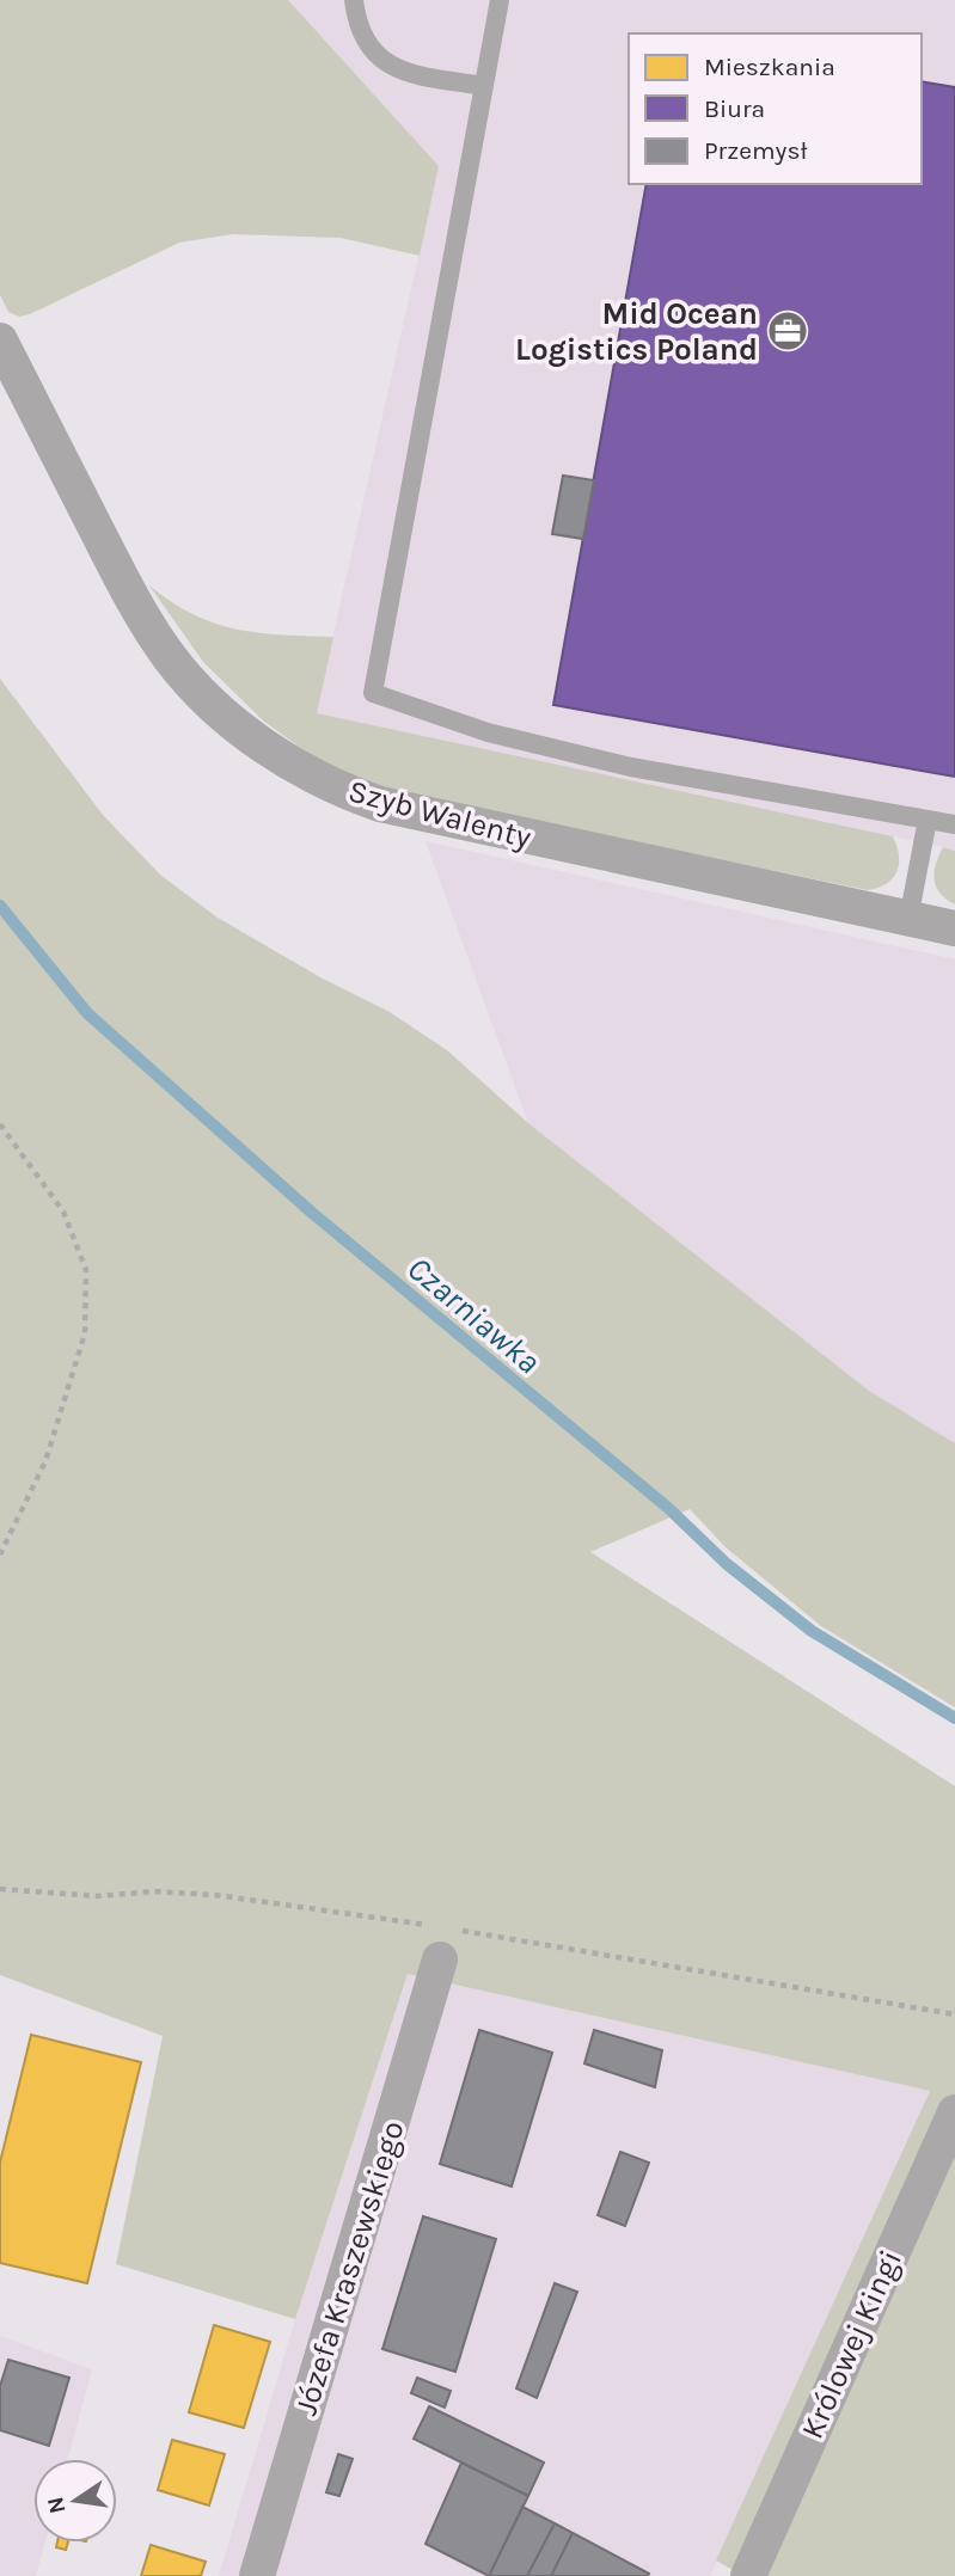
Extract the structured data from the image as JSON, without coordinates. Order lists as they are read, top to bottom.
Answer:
{
  "streets": {
    "street": ["Szyb Walenty", "Józefa Kraszewskiego", "Królowej Kingi"]
  },
  "water": ["Czarniawka"],
  "places": {
    "office": ["Mid Ocean Logistics Poland"]
  },
  "legend": ["Mieszkania", "Biura", "Przemysł"],
  "north": "left"
}
